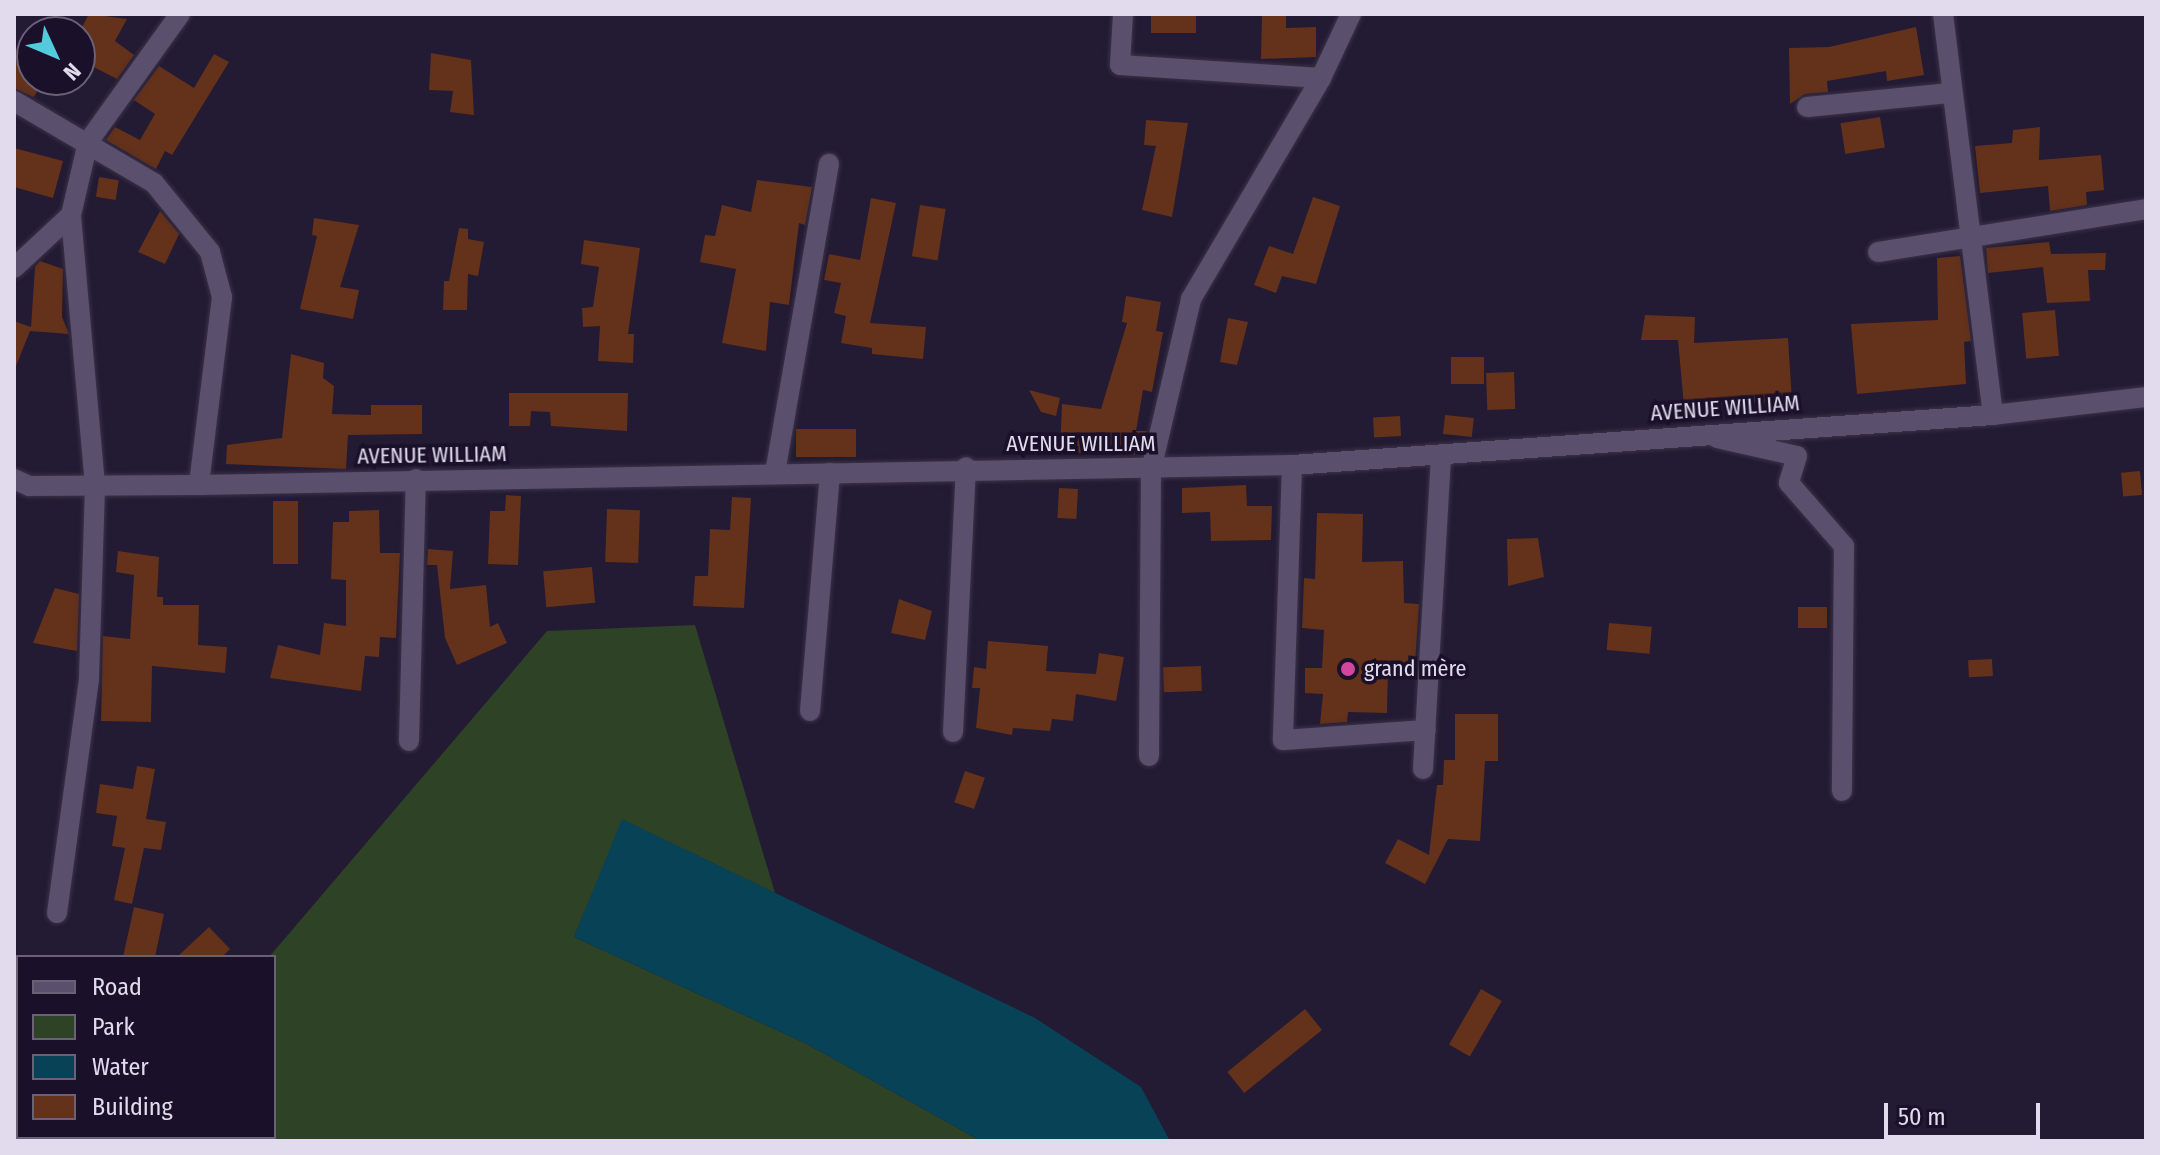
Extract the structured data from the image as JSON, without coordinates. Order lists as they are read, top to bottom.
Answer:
{
  "streets": {
    "street": ["AVENUE WILLIAM"]
  },
  "places": ["grand mère"],
  "legend": [
    "Road",
    "Park",
    "Water",
    "Building"
  ],
  "scale_bar": "50 m",
  "north": "bottom right"
}
